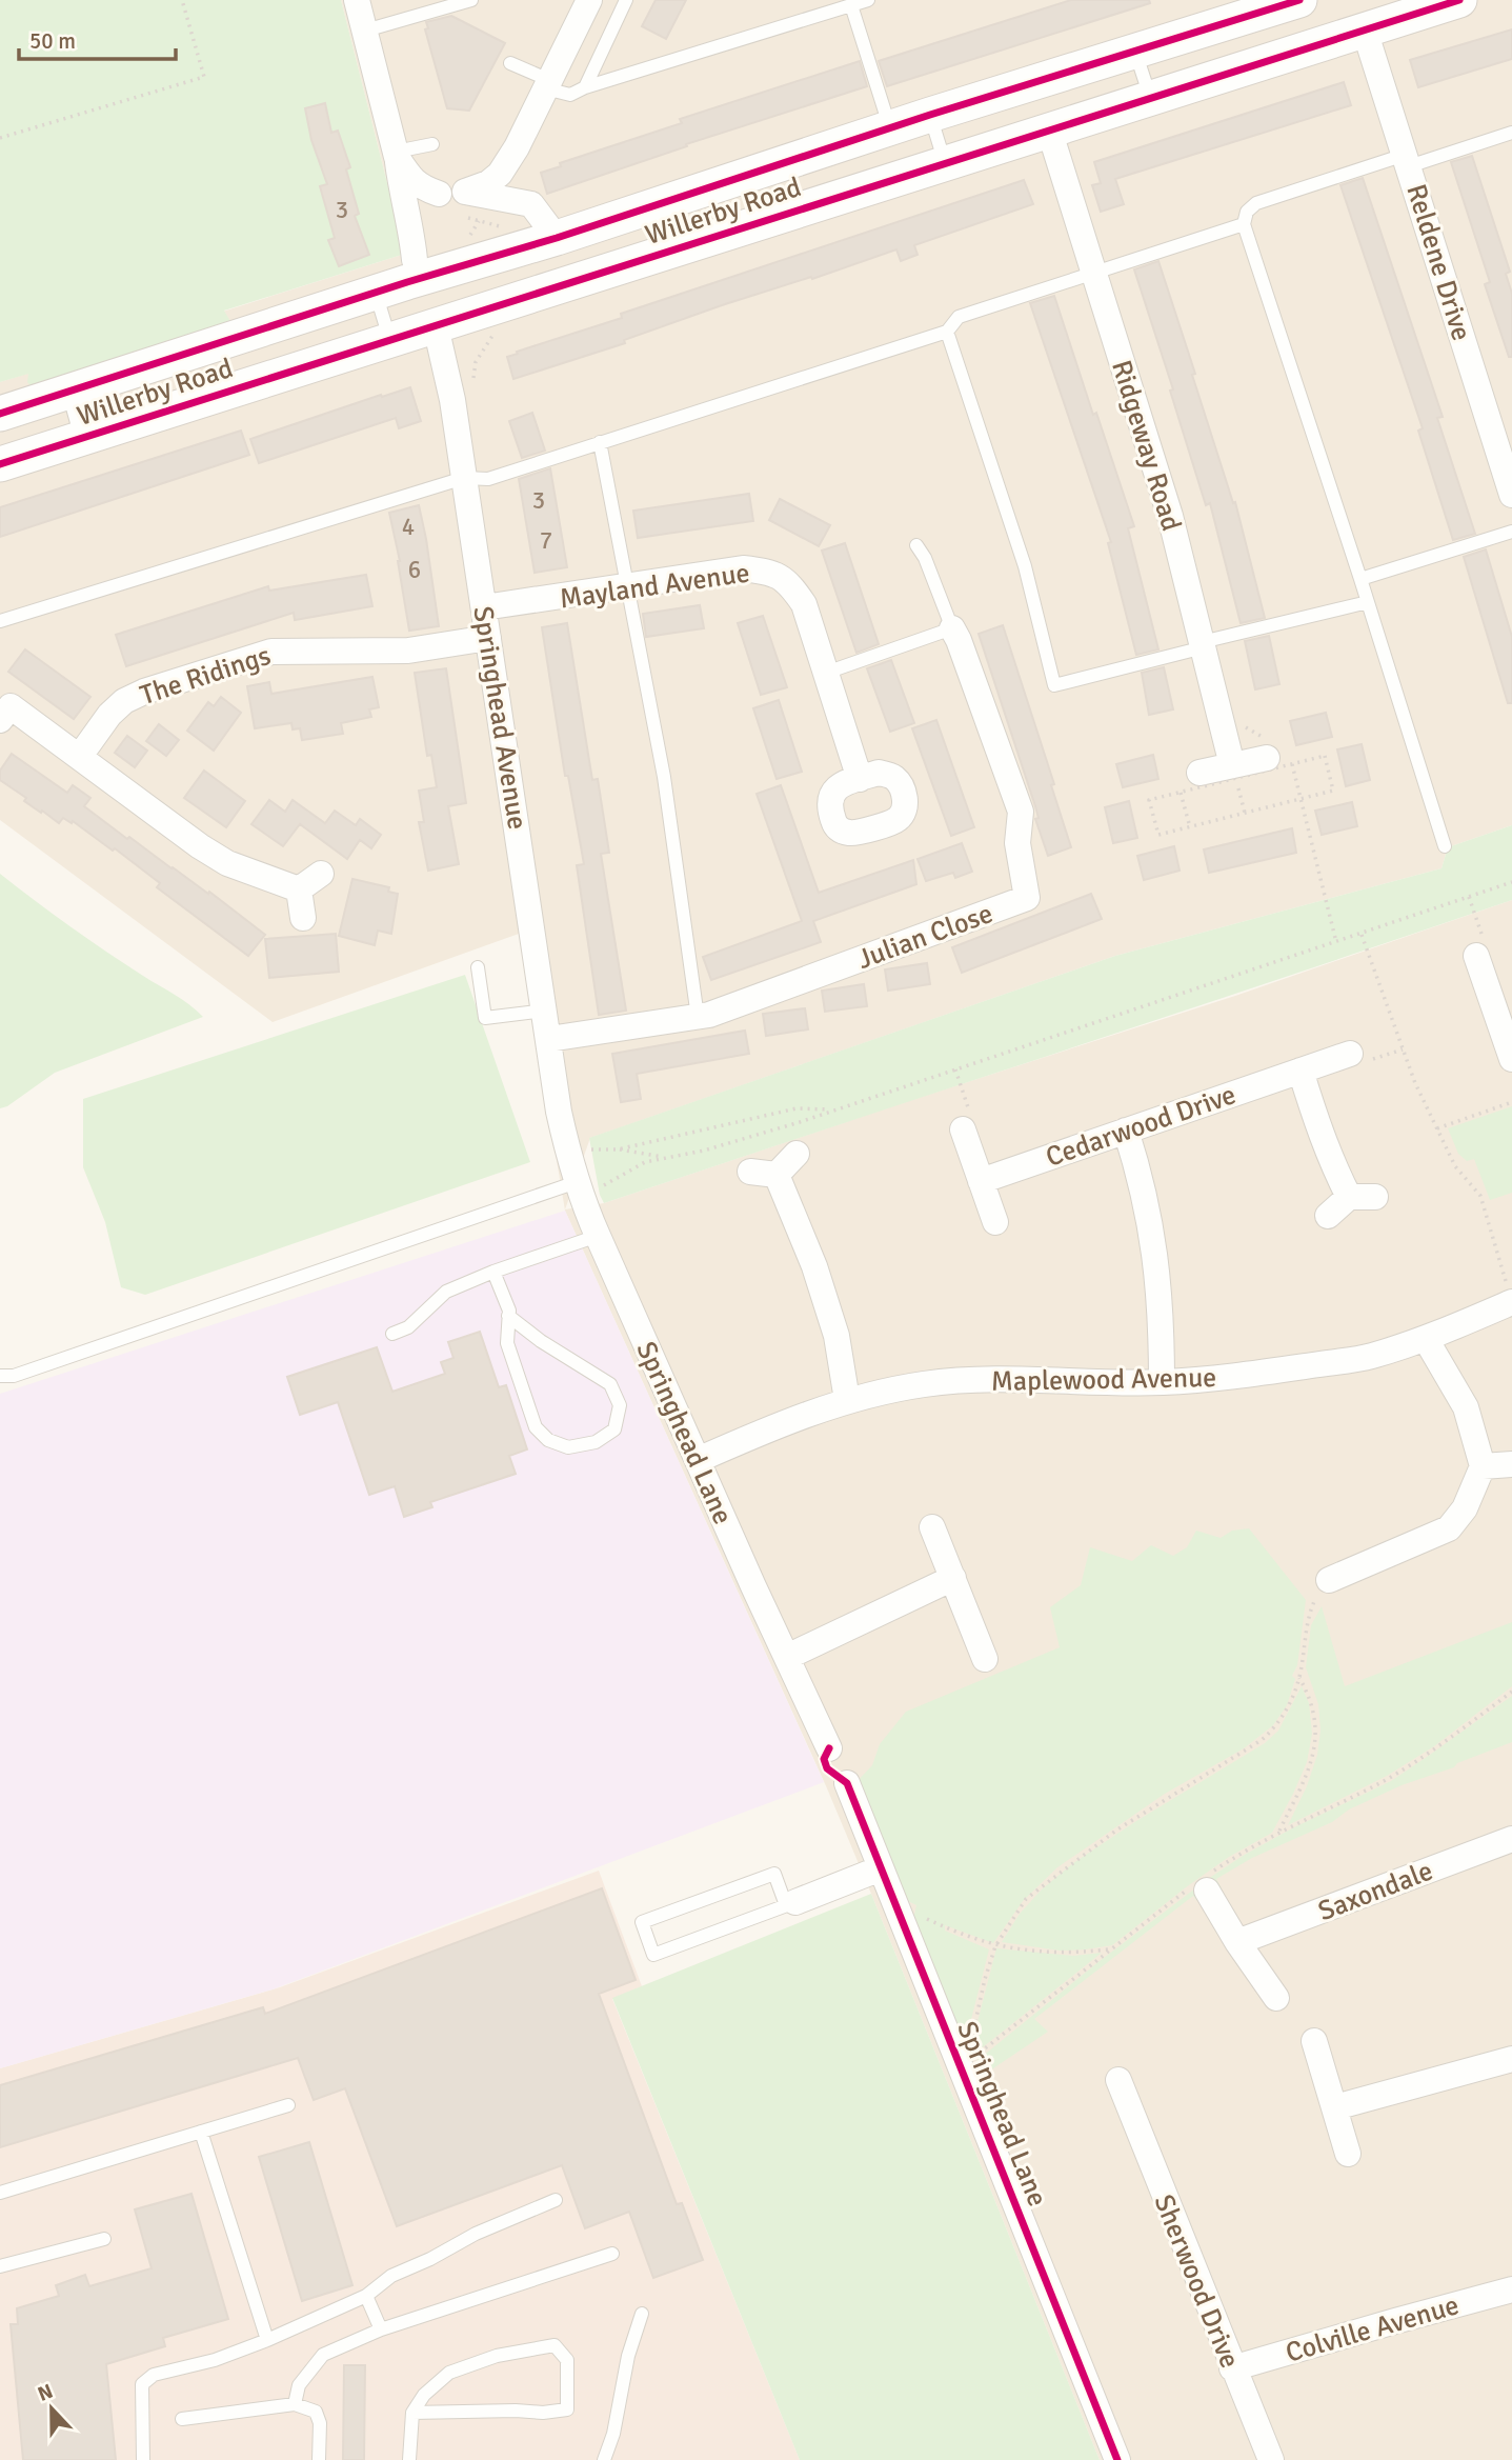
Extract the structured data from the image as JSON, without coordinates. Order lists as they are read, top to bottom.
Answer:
{
  "streets": {
    "street": [
      "Willerby Road",
      "Reldene Drive",
      "Ridgeway Road",
      "Mayland Avenue",
      "The Ridings",
      "Springhead Avenue",
      "Julian Close",
      "Cedarwood Drive",
      "Maplewood Avenue",
      "Springhead Lane",
      "Saxondale",
      "Sherwood Drive",
      "Colville Avenue"
    ]
  },
  "crossings": [
    ["Willerby Road", "Reldene Drive"],
    ["Willerby Road", "Ridgeway Road"],
    ["Willerby Road", "Springhead Avenue"],
    ["Mayland Avenue", "Springhead Avenue"],
    ["The Ridings", "Springhead Avenue"],
    ["Springhead Avenue", "Julian Close"],
    ["Springhead Avenue", "Springhead Lane"],
    ["Maplewood Avenue", "Springhead Lane"],
    ["Sherwood Drive", "Colville Avenue"]
  ],
  "house_numbers": [
    "3",
    "3",
    "4",
    "7",
    "6"
  ],
  "scale_bar": "50 m",
  "north": "top"
}
